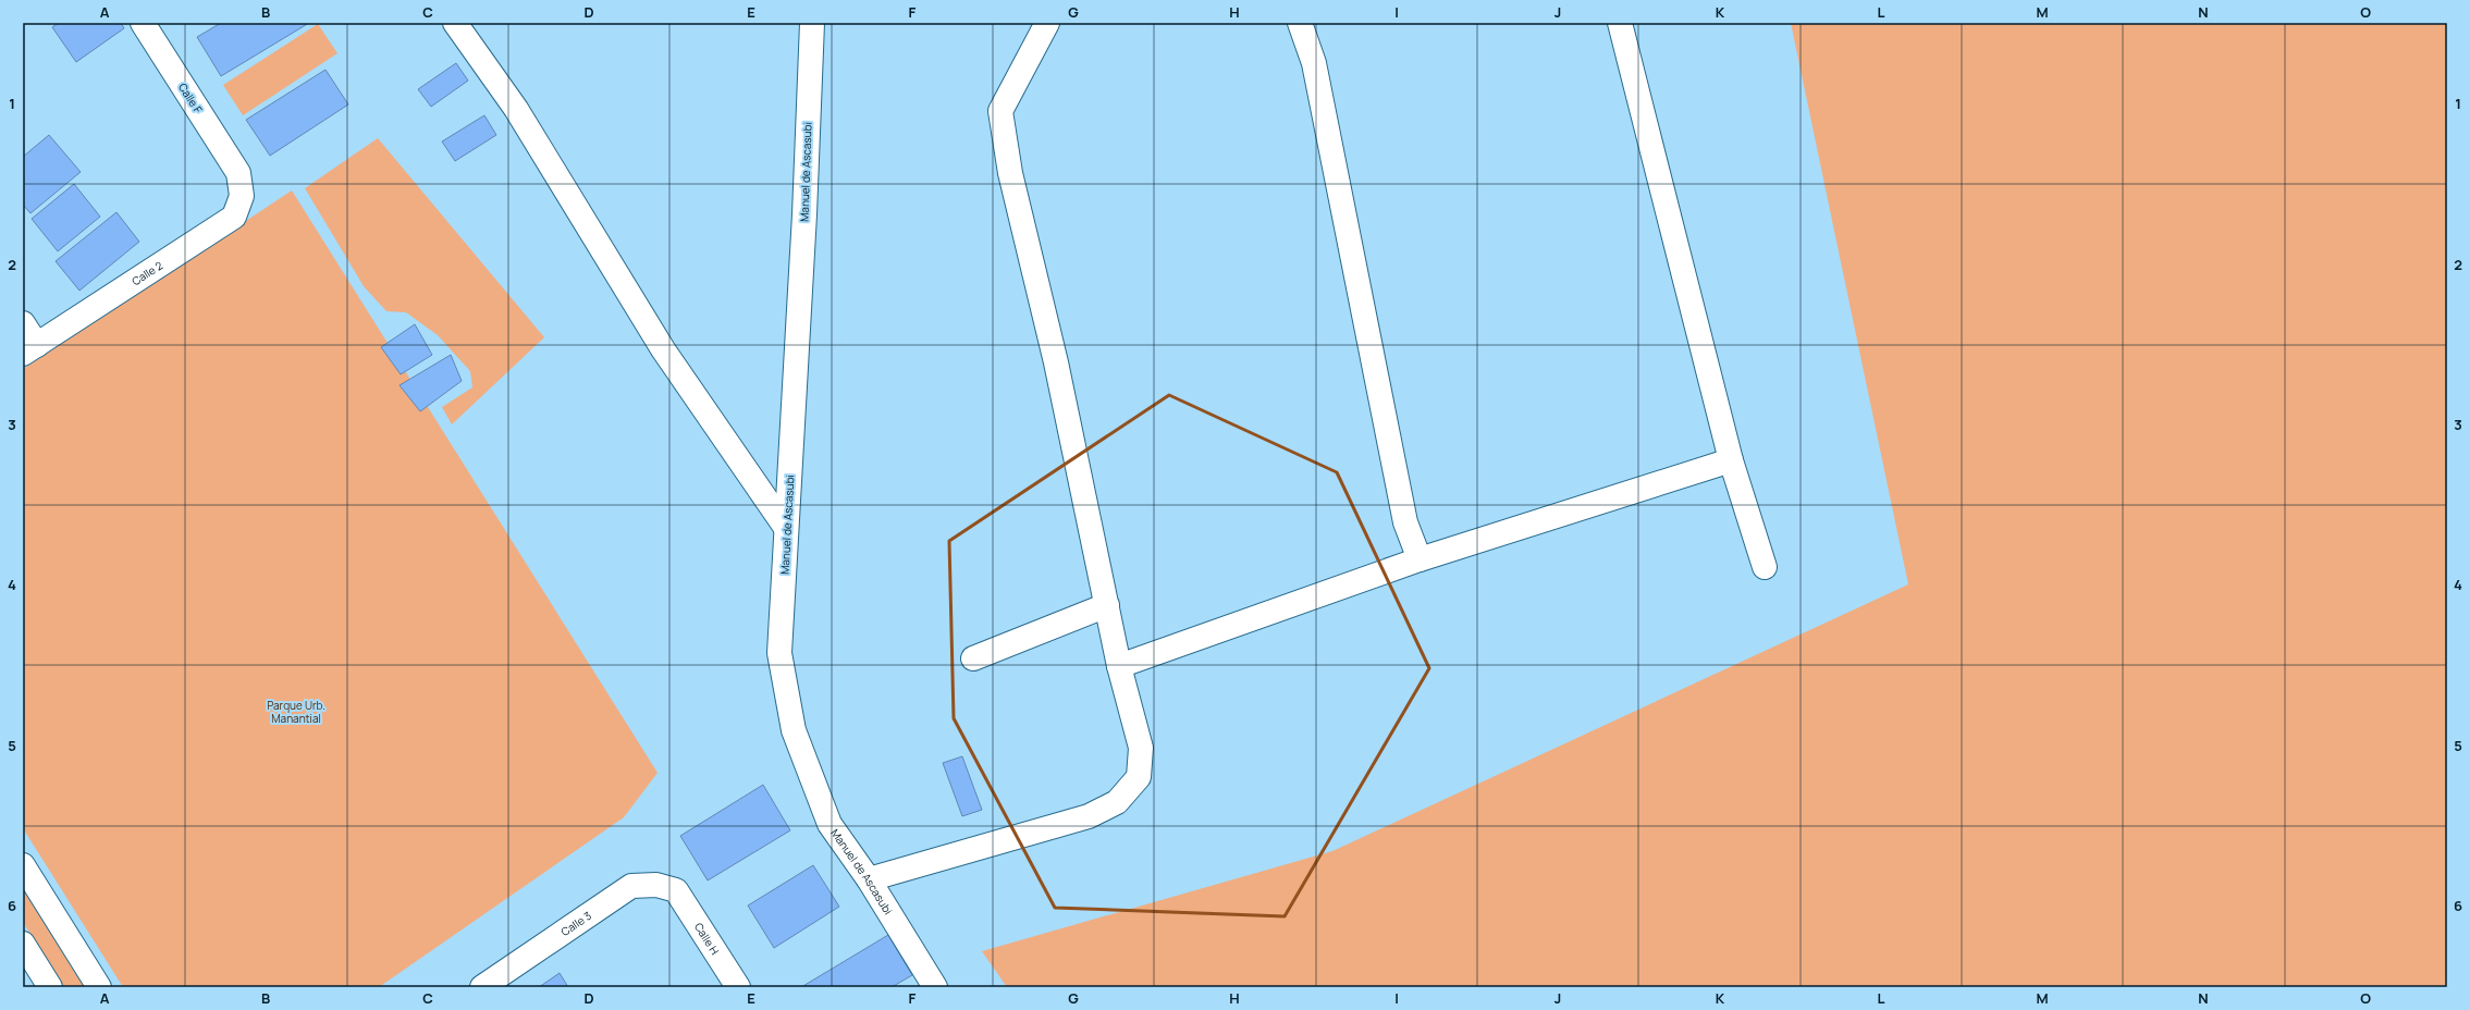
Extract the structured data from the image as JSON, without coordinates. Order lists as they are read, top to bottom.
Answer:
{
  "streets": {
    "street": [
      "Calle F",
      "Manuel de Ascasubi",
      "Calle 2",
      "Calle 3",
      "Calle H"
    ]
  },
  "crossings": [
    ["Calle F", "Calle 2"],
    ["Calle 3", "Calle H"]
  ],
  "parks": ["Parque Urb. Manantial"],
  "grid": {
    "columns": [
      "A",
      "B",
      "C",
      "D",
      "E",
      "F",
      "G",
      "H",
      "I",
      "J",
      "K",
      "L",
      "M",
      "N",
      "O"
    ],
    "rows": [
      "1",
      "2",
      "3",
      "4",
      "5",
      "6"
    ]
  }
}
